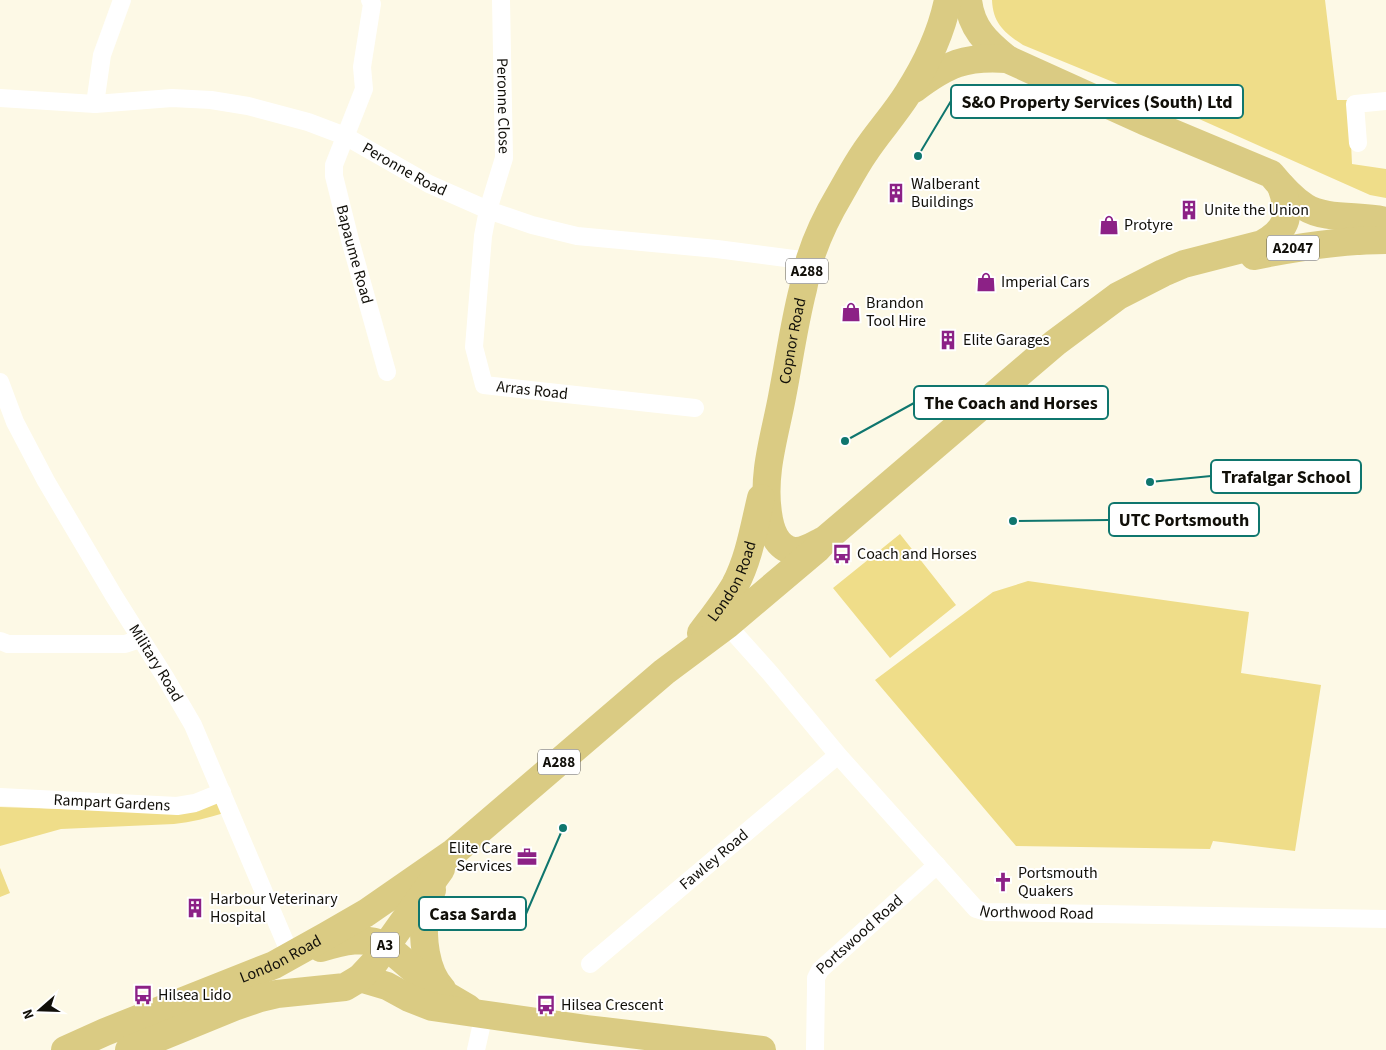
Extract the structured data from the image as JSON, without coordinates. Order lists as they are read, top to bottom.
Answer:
{
  "streets": {
    "main road": [
      "A2047",
      "A288",
      "Copnor Road",
      "London Road",
      "A3"
    ],
    "street": [
      "Peronne Close",
      "Peronne Road",
      "Bapaume Road",
      "Arras Road",
      "Military Road",
      "Rampart Gardens",
      "Fawley Road",
      "Northwood Road",
      "Portswood Road"
    ]
  },
  "crossings": [
    ["Peronne Close", "Peronne Road"],
    ["Peronne Close", "Arras Road"],
    ["Peronne Road", "Bapaume Road"],
    ["Peronne Road", "Copnor Road"],
    ["Peronne Road", "Arras Road"],
    ["A2047", "A288"],
    ["A288", "Copnor Road"],
    ["A288", "London Road"],
    ["Copnor Road", "London Road"],
    ["London Road", "Military Road"],
    ["London Road", "Northwood Road"],
    ["London Road", "A3"],
    ["Military Road", "Rampart Gardens"],
    ["Military Road", "A3"],
    ["Fawley Road", "Northwood Road"],
    ["Northwood Road", "Portswood Road"]
  ],
  "places": {
    "other": [
      "S&O Property Services (South) Ltd",
      "The Coach and Horses",
      "Trafalgar School",
      "UTC Portsmouth",
      "Casa Sarda"
    ],
    "building": [
      "Walberant Buildings",
      "Unite the Union",
      "Elite Garages",
      "Harbour Veterinary Hospital"
    ],
    "shop": ["Protyre", "Imperial Cars", "Brandon Tool Hire"],
    "bus stop": ["Coach and Horses", "Hilsea Lido", "Hilsea Crescent"],
    "office": ["Elite Care Services"],
    "church": ["Portsmouth Quakers"]
  },
  "north": "left"
}
